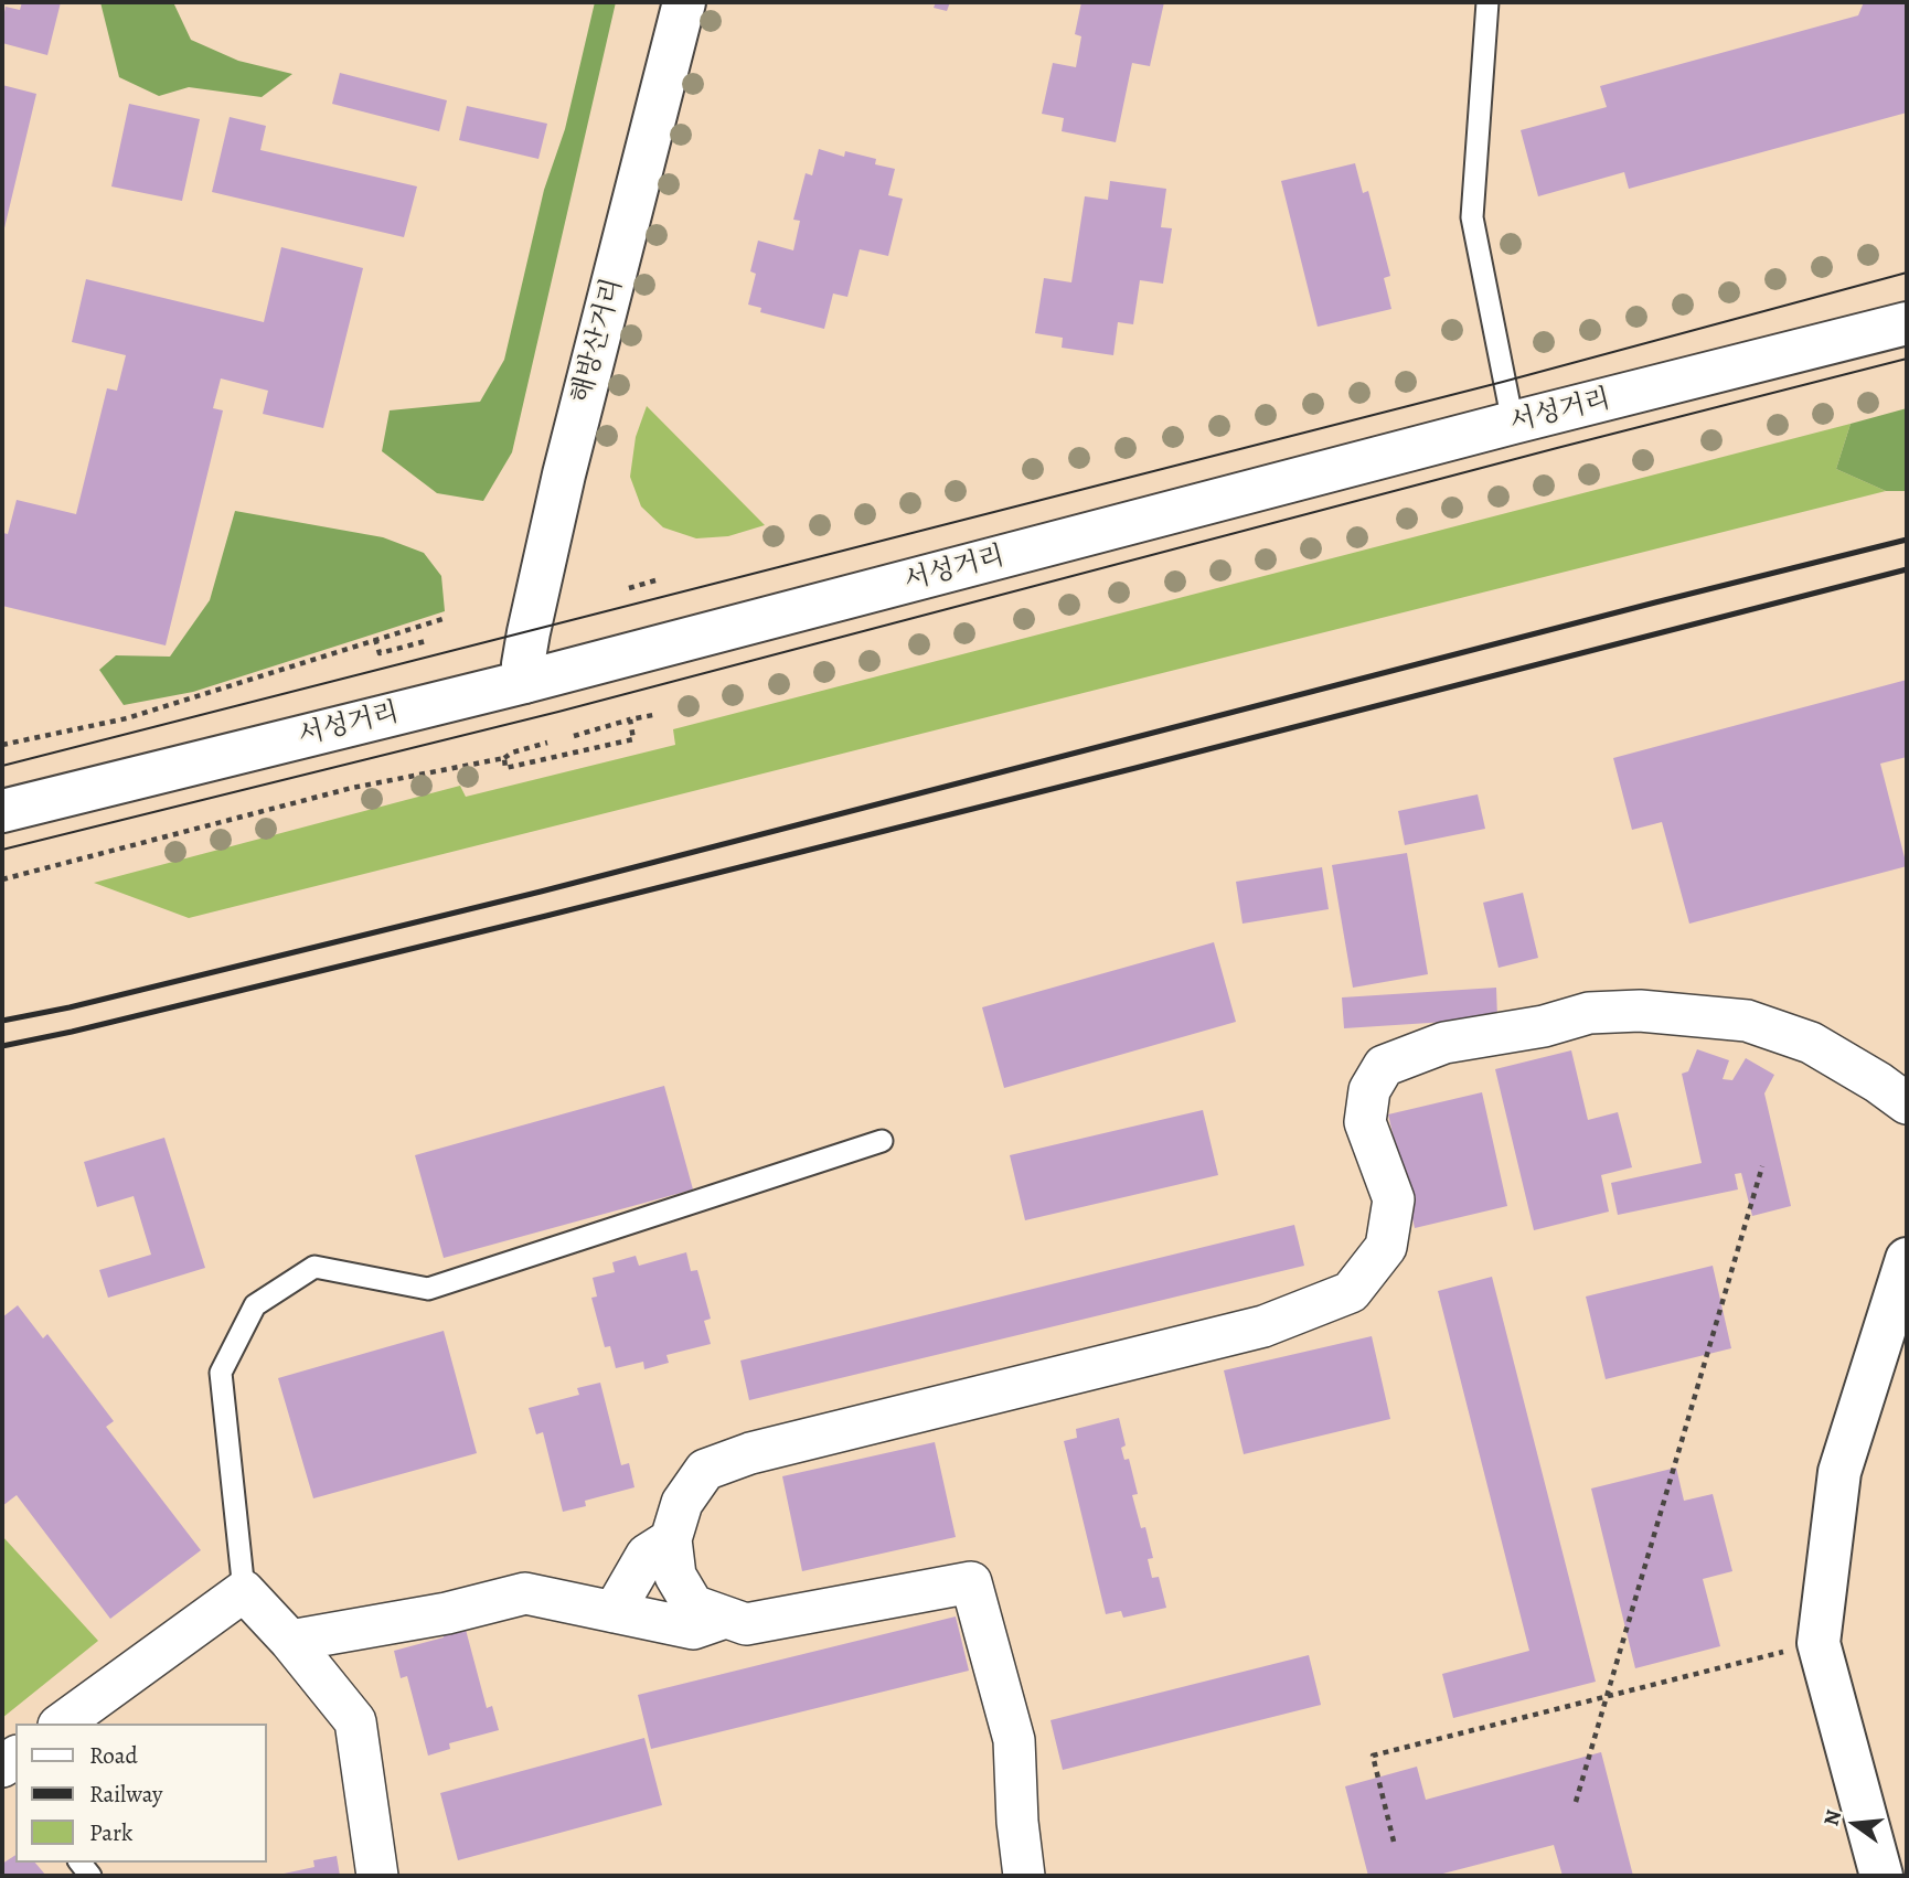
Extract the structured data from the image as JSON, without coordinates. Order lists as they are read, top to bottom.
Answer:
{
  "streets": {
    "main road": ["해방산거리", "서성거리"]
  },
  "crossings": [
    ["해방산거리", "서성거리"]
  ],
  "legend": ["Road", "Railway", "Park"],
  "north": "left"
}
